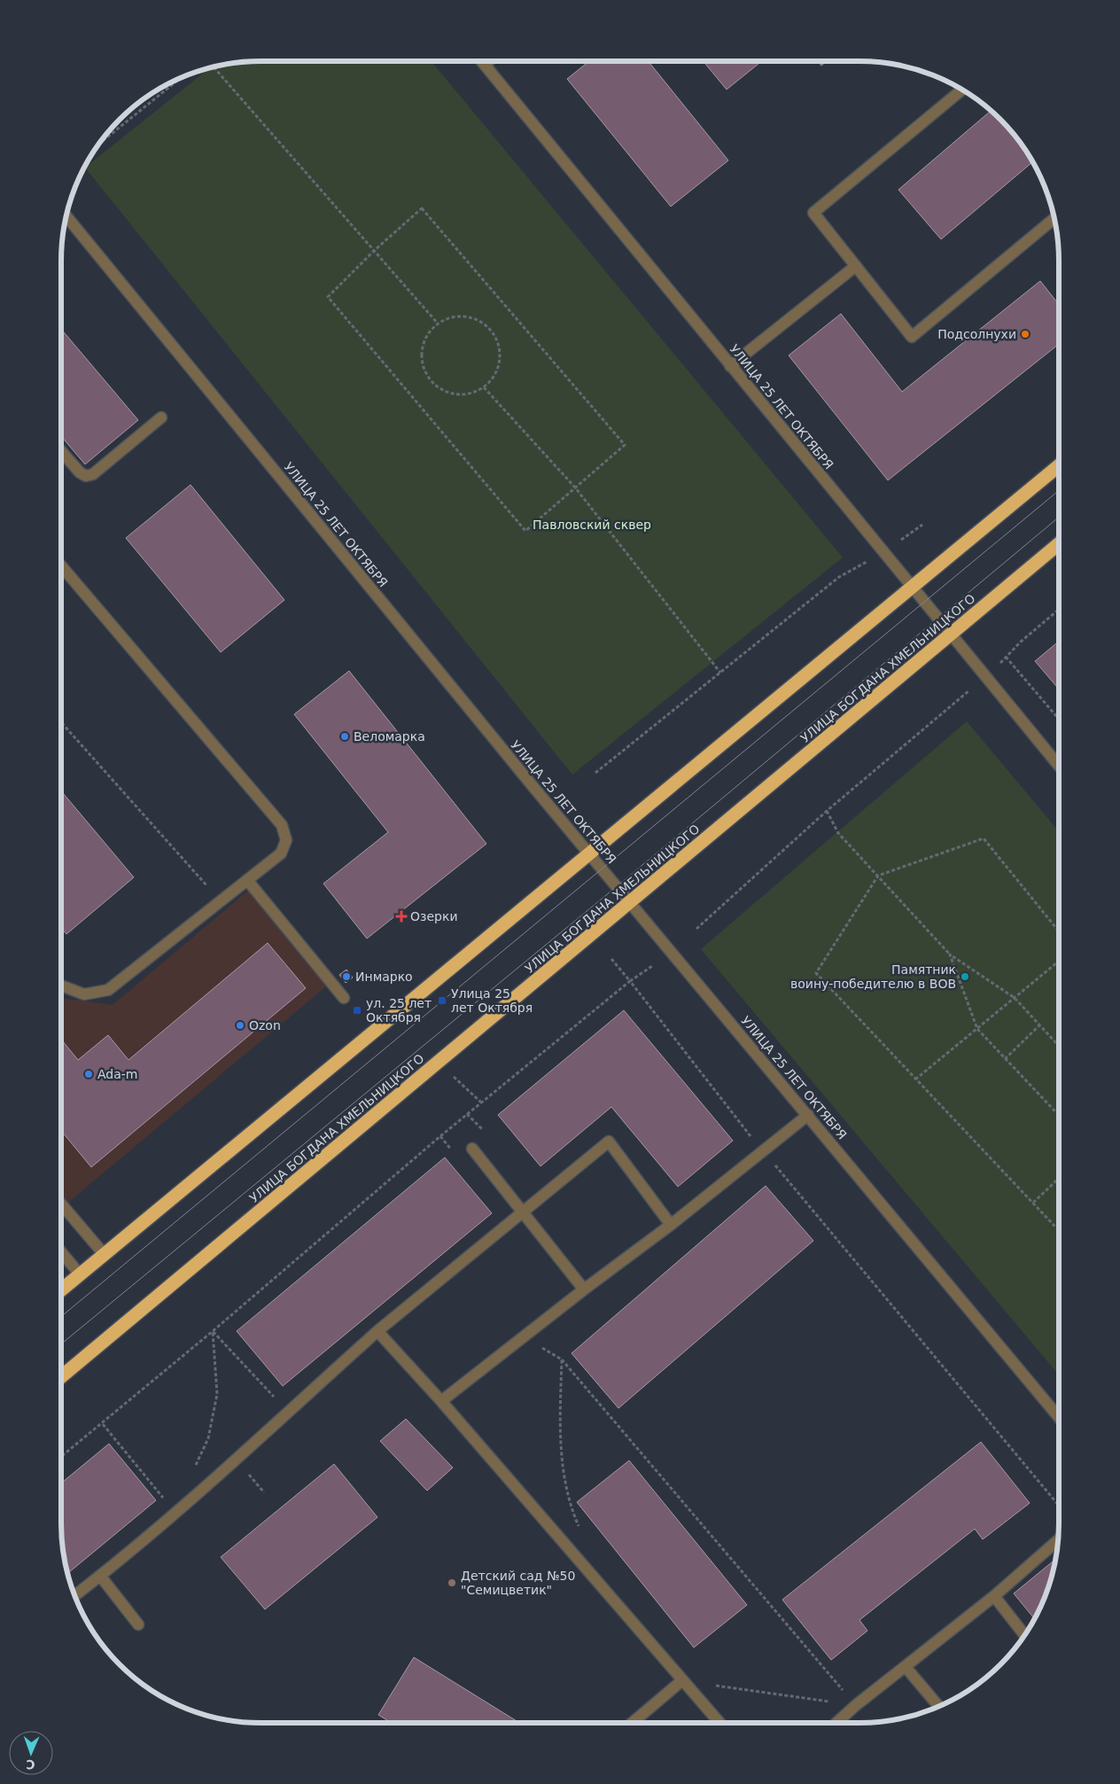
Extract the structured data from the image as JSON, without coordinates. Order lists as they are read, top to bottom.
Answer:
{
  "streets": {
    "highway": ["УЛИЦА БОГДАНА ХМЕЛЬНИЦКОГО"],
    "street": ["УЛИЦА 25 ЛЕТ ОКТЯБРЯ"]
  },
  "crossings": [
    ["УЛИЦА 25 ЛЕТ ОКТЯБРЯ", "УЛИЦА БОГДАНА ХМЕЛЬНИЦКОГО"]
  ],
  "parks": ["Павловский сквер"],
  "places": {
    "other": [
      "Подсолнухи",
      "Веломарка",
      "Инмарко",
      "Памятник воину-победителю в ВОВ",
      "Ozon",
      "Ada-m",
      "Детский сад №50 \"Семицветик\""
    ],
    "health": ["Озерки"],
    "transit": ["Улица 25 лет Октября", "ул. 25 лет Октября"]
  },
  "north": "bottom"
}
